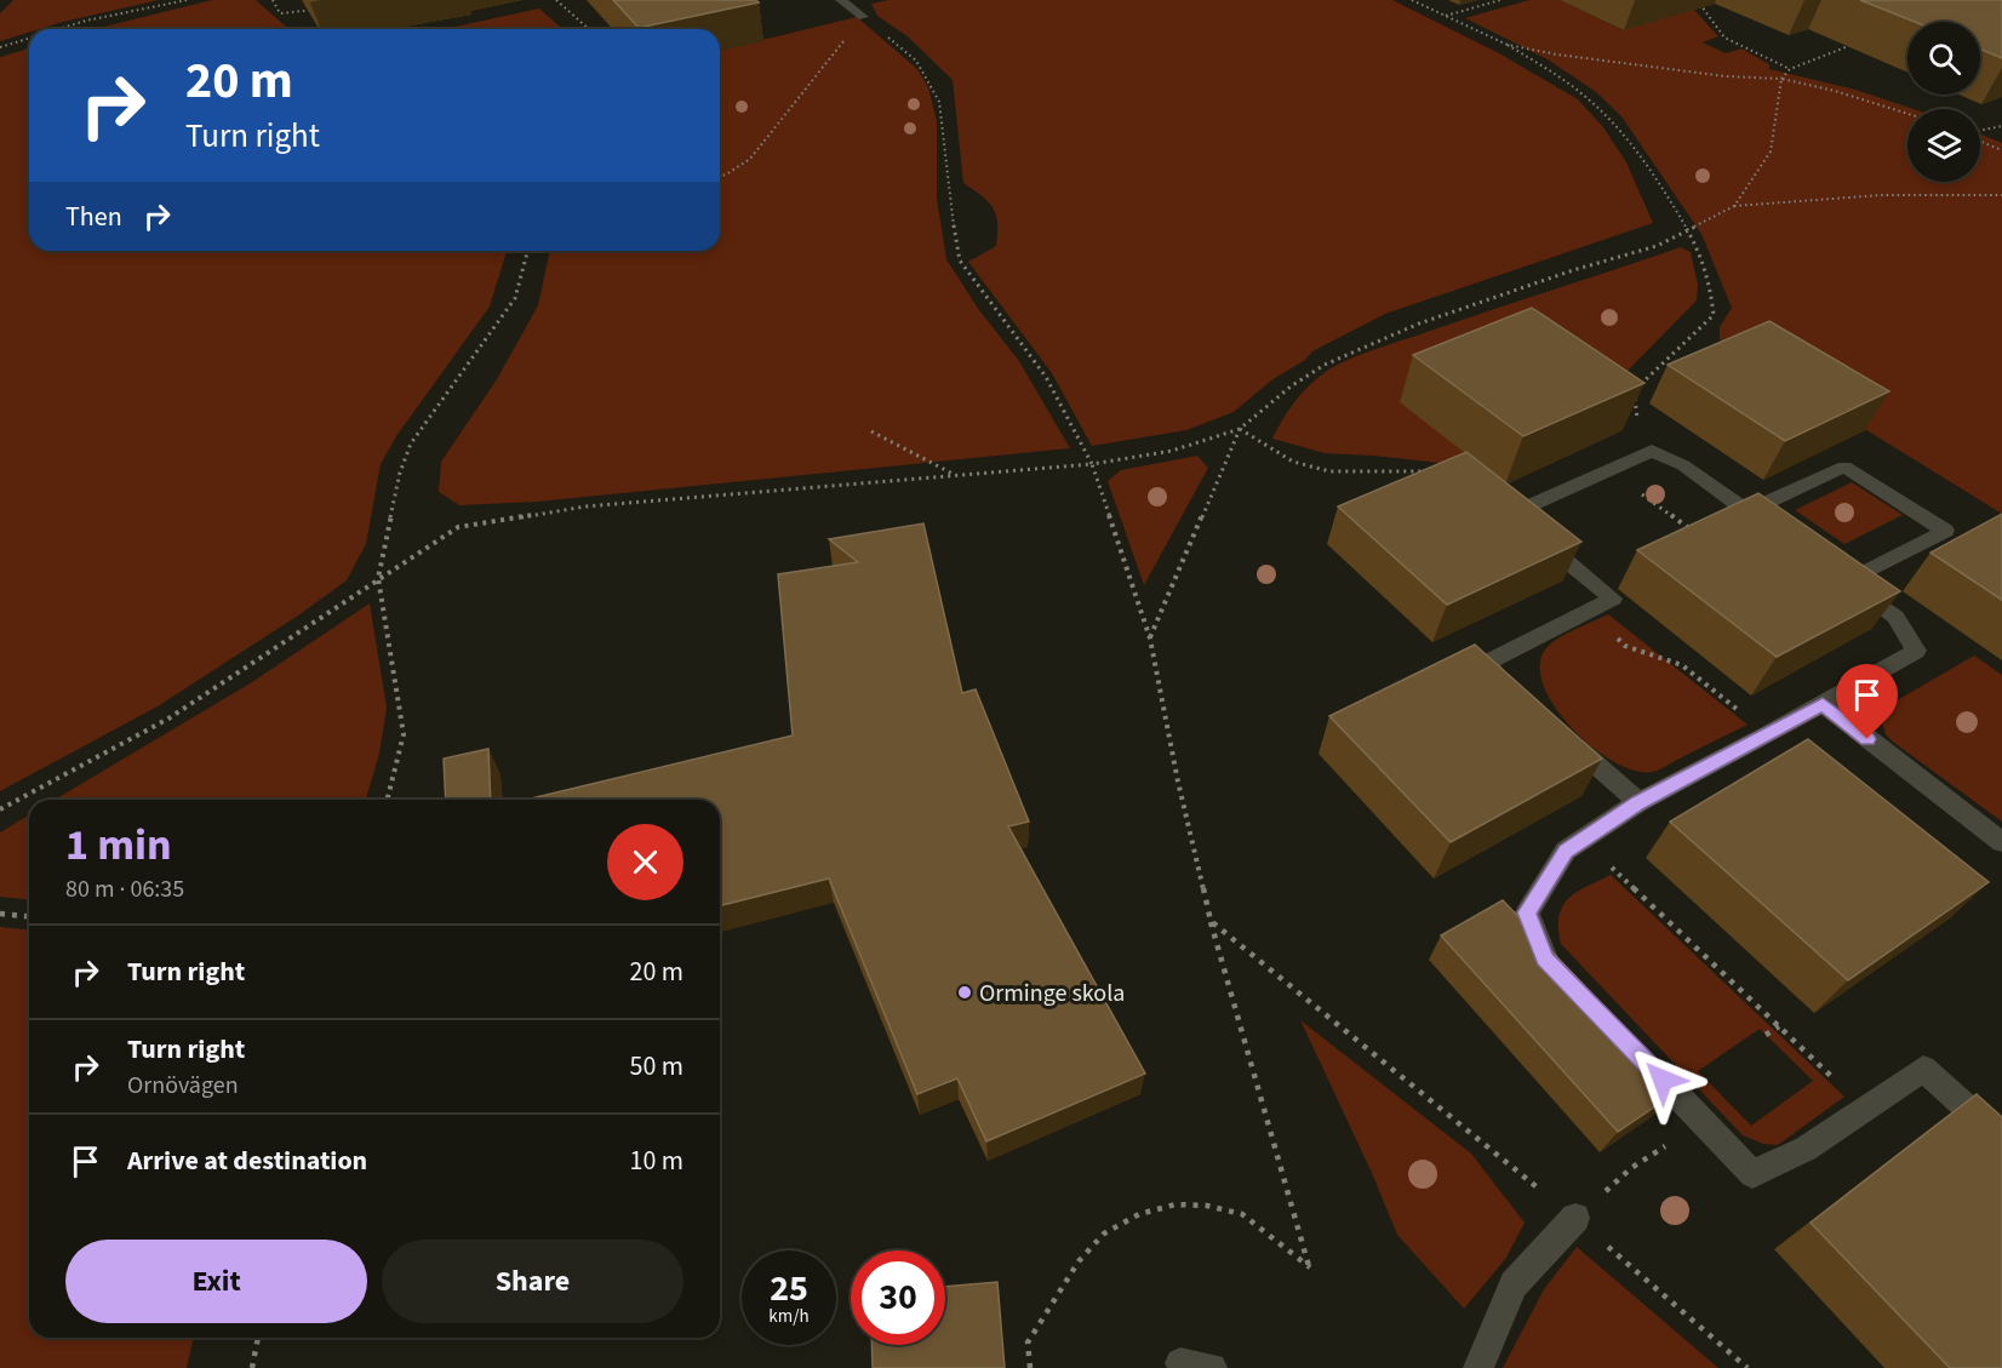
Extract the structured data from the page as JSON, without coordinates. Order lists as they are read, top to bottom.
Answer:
{
  "places": ["Orminge skola"],
  "page": {
    "turn": ["20 m", "Turn right"],
    "then": "Then",
    "heading": ["1 min", "80 m · 06:35"],
    "list": [
      {
        "name": "Turn right",
        "value": "20 m"
      },
      {
        "name": "Turn right",
        "note": "Ornövägen",
        "value": "50 m"
      },
      {
        "name": "Arrive at destination",
        "value": "10 m"
      }
    ],
    "buttons": ["Exit", "Share"],
    "speed": "25 km/h",
    "limit": "30"
  }
}
